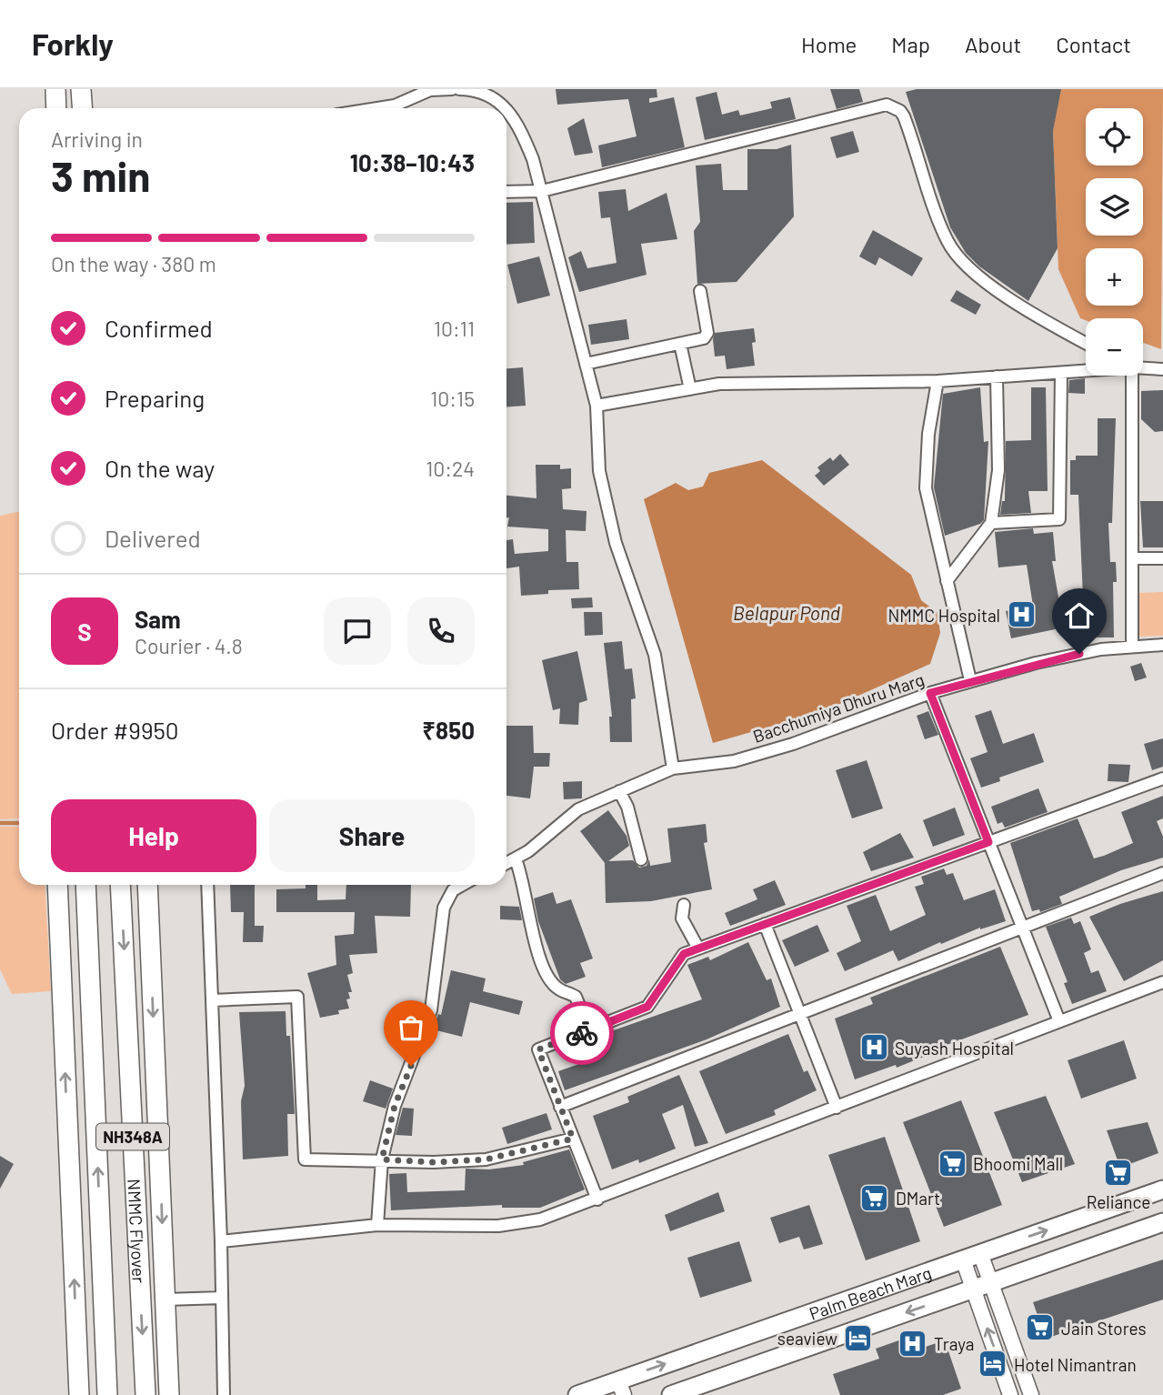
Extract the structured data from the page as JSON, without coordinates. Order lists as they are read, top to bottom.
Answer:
{
  "streets": {
    "highway": ["NH348A", "NMMC Flyover"],
    "main road": ["Palm Beach Marg"],
    "street": ["Bacchumiya Dhuru Marg"]
  },
  "water": ["Belapur Pond"],
  "places": {
    "hospital": ["NMMC Hospital", "Suyash Hospital", "Traya"],
    "supermarket": [
      "Bhoomi Mall",
      "Reliance",
      "DMart",
      "Jain Stores"
    ],
    "hotel": ["seaview", "Hotel Nimantran"]
  },
  "page": {
    "header": "Forkly",
    "nav": [
      "Home",
      "Map",
      "About",
      "Contact"
    ],
    "map_buttons": ["+", "−"],
    "heading": ["3 min", "Arriving in", "10:38–10:43"],
    "panel": [
      "Sam",
      "Courier · 4.8",
      "Order #9950",
      "₹850"
    ],
    "bar": "On the way · 380 m",
    "list": [
      ["Confirmed", "10:11"],
      ["Preparing", "10:15"],
      ["On the way", "10:24"],
      "Delivered"
    ],
    "round": "S",
    "buttons": ["Help", "Share"]
  }
}
